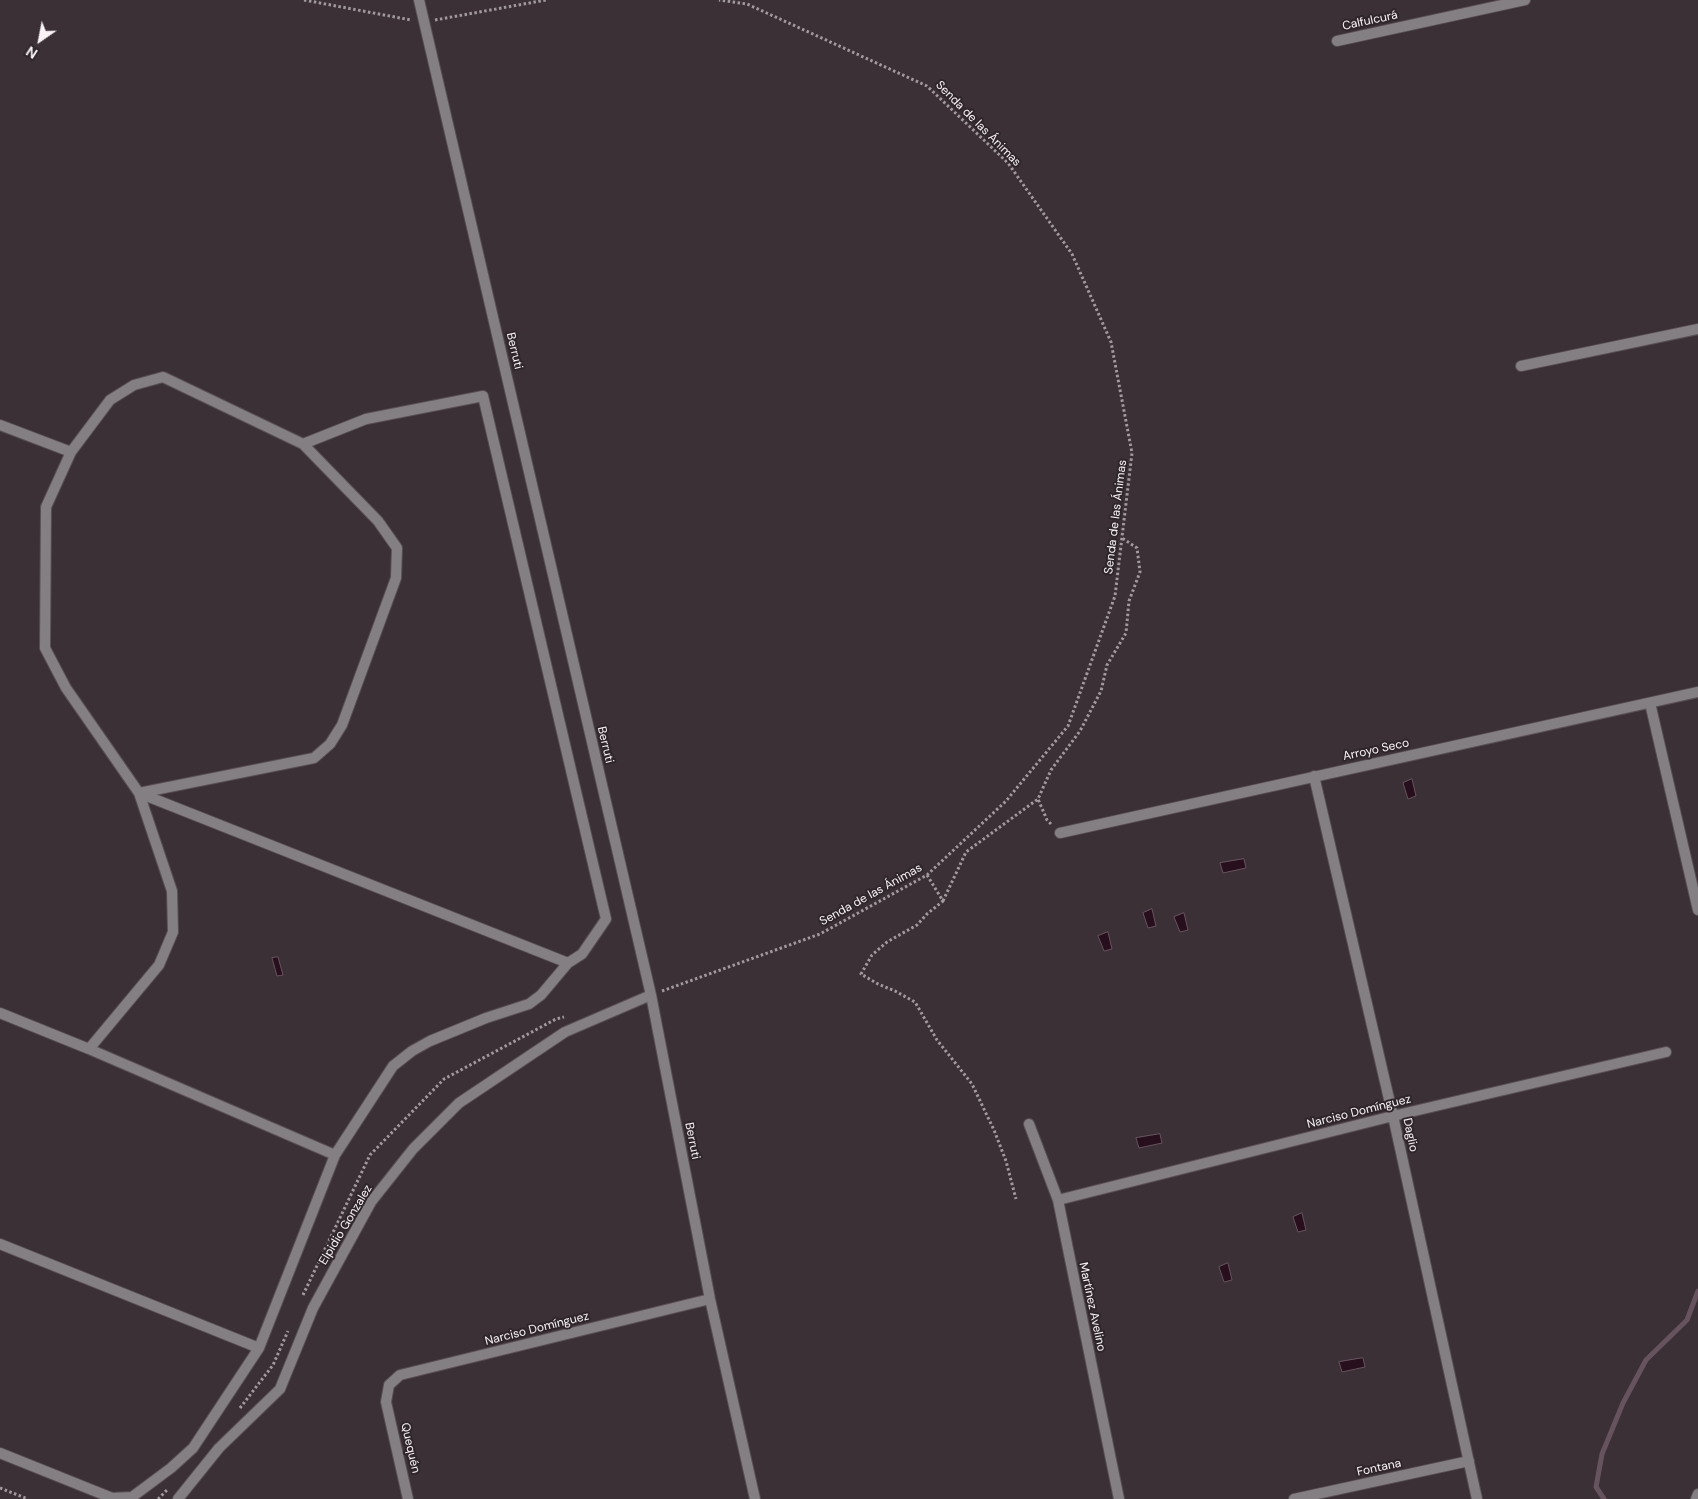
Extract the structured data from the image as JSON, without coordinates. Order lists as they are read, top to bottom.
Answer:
{
  "streets": {
    "street": [
      "Calfulcurá",
      "Berruti",
      "Arroyo Seco",
      "Narciso Domínguez",
      "Daglio",
      "Elpidio Gonzalez",
      "Martínez Avelino",
      "Quequén",
      "Fontana"
    ],
    "path": ["Senda de las Ánimas"]
  },
  "crossings": [
    ["Senda de las Ánimas", "Berruti"],
    ["Senda de las Ánimas", "Elpidio Gonzalez"],
    ["Berruti", "Narciso Domínguez"],
    ["Berruti", "Elpidio Gonzalez"],
    ["Arroyo Seco", "Daglio"],
    ["Narciso Domínguez", "Daglio"],
    ["Narciso Domínguez", "Martínez Avelino"],
    ["Narciso Domínguez", "Quequén"],
    ["Daglio", "Fontana"]
  ],
  "north": "bottom left"
}
